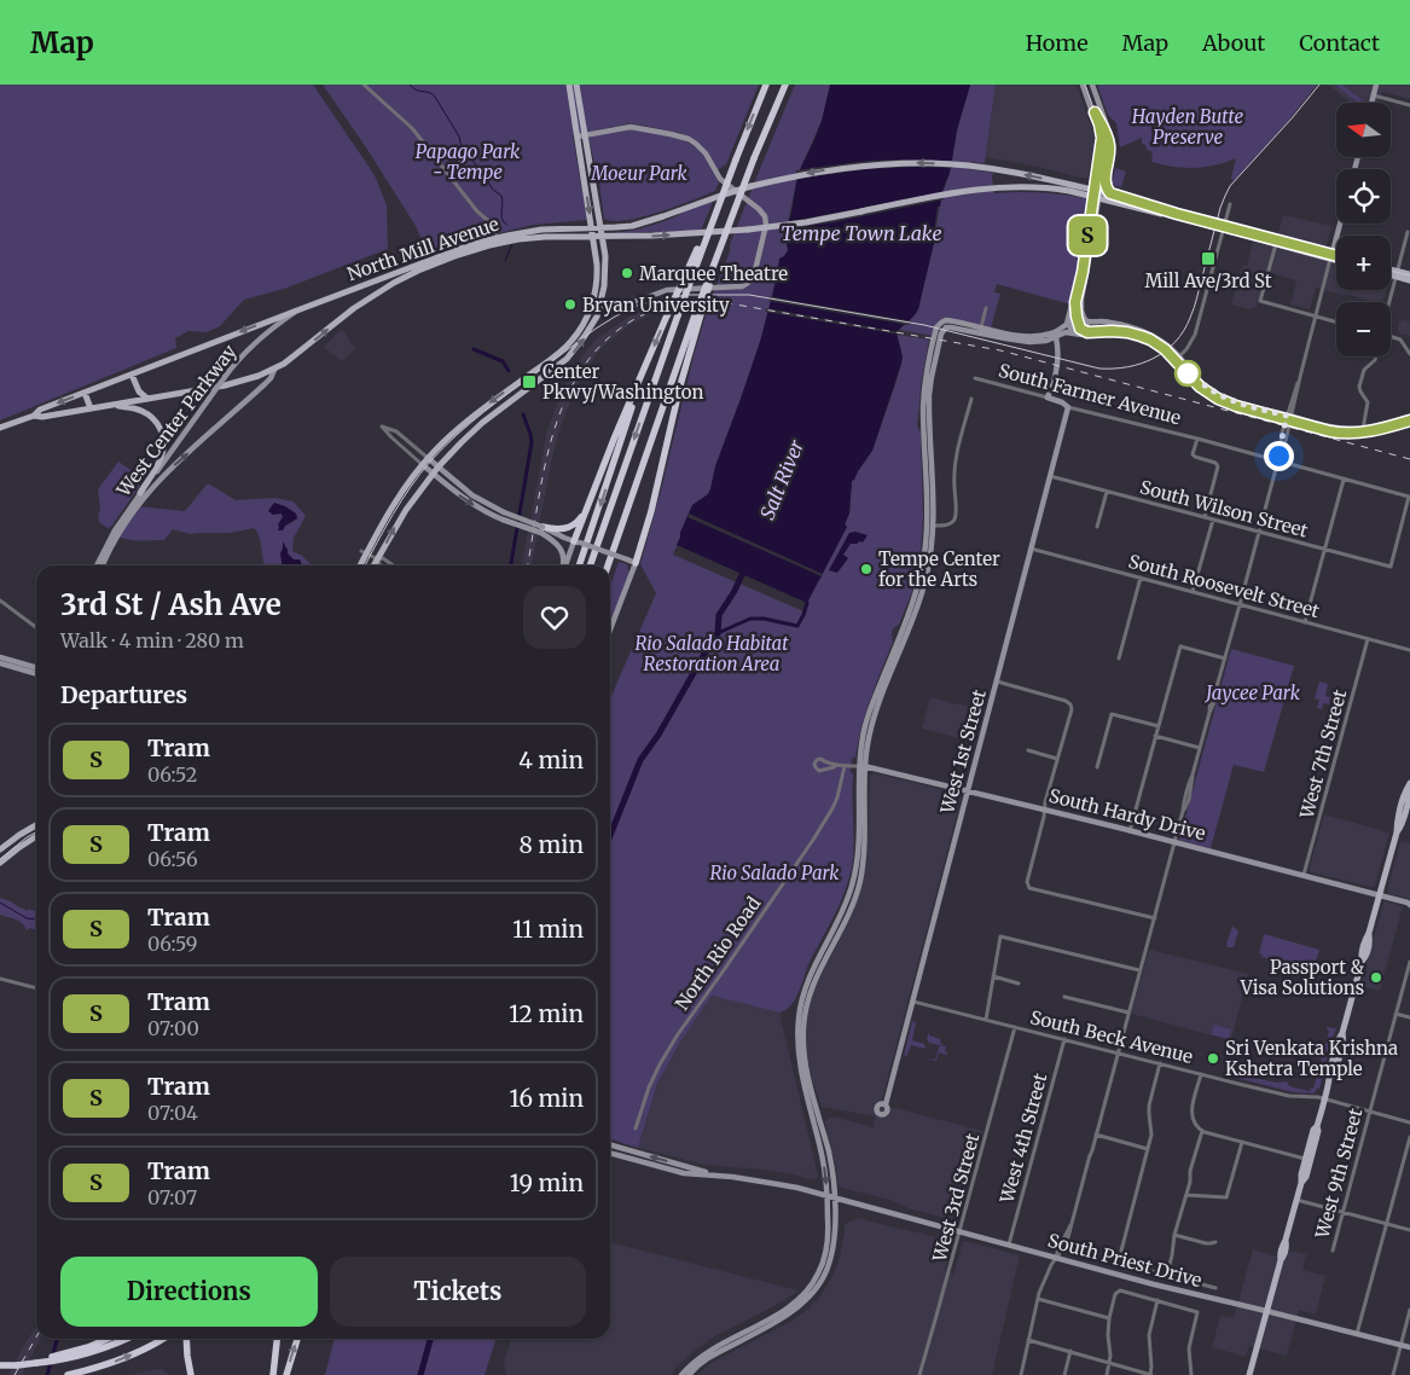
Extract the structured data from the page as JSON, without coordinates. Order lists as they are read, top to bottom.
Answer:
{
  "streets": {
    "main road": [
      "North Mill Avenue",
      "South Farmer Avenue",
      "West Center Parkway",
      "West 1st Street",
      "South Hardy Drive",
      "South Priest Drive"
    ],
    "street": [
      "South Wilson Street",
      "South Roosevelt Street",
      "West 7th Street",
      "North Rio Road",
      "South Beck Avenue",
      "West 4th Street",
      "West 9th Street",
      "West 3rd Street"
    ]
  },
  "crossings": [
    ["North Mill Avenue", "West Center Parkway"],
    ["South Farmer Avenue", "South Wilson Street"],
    ["South Farmer Avenue", "West 1st Street"],
    ["South Wilson Street", "West 1st Street"],
    ["South Roosevelt Street", "West 1st Street"],
    ["South Roosevelt Street", "West 7th Street"],
    ["West 1st Street", "South Hardy Drive"],
    ["West 1st Street", "South Beck Avenue"],
    ["West 7th Street", "South Hardy Drive"],
    ["South Hardy Drive", "North Rio Road"],
    ["South Beck Avenue", "West 4th Street"],
    ["South Beck Avenue", "West 9th Street"],
    ["South Beck Avenue", "West 3rd Street"],
    ["West 4th Street", "South Priest Drive"],
    ["West 3rd Street", "South Priest Drive"]
  ],
  "water": ["Tempe Town Lake", "Salt River"],
  "parks": [
    "Hayden Butte Preserve",
    "Papago Park - Tempe",
    "Moeur Park",
    "Rio Salado Habitat Restoration Area",
    "Jaycee Park",
    "Rio Salado Park"
  ],
  "places": {
    "transit": ["Mill Ave/3rd St", "Center Pkwy/Washington"],
    "other": [
      "Marquee Theatre",
      "Bryan University",
      "Tempe Center for the Arts",
      "Passport & Visa Solutions",
      "Sri Venkata Krishna Kshetra Temple"
    ]
  },
  "lines": ["tram line S"],
  "north": "left",
  "page": {
    "header": "Map",
    "nav": [
      "Home",
      "Map",
      "About",
      "Contact"
    ],
    "on_map": "S",
    "map_buttons": ["+", "−"],
    "heading": [
      ["3rd St / Ash Ave", "Walk · 4 min · 280 m"],
      "Departures"
    ],
    "list": [
      {
        "mark": "S",
        "name": "Tram",
        "note": "06:52",
        "value": "4 min"
      },
      {
        "mark": "S",
        "name": "Tram",
        "note": "06:56",
        "value": "8 min"
      },
      {
        "mark": "S",
        "name": "Tram",
        "note": "06:59",
        "value": "11 min"
      },
      {
        "mark": "S",
        "name": "Tram",
        "note": "07:00",
        "value": "12 min"
      },
      {
        "mark": "S",
        "name": "Tram",
        "note": "07:04",
        "value": "16 min"
      },
      {
        "mark": "S",
        "name": "Tram",
        "note": "07:07",
        "value": "19 min"
      }
    ],
    "buttons": ["Directions", "Tickets"]
  }
}
